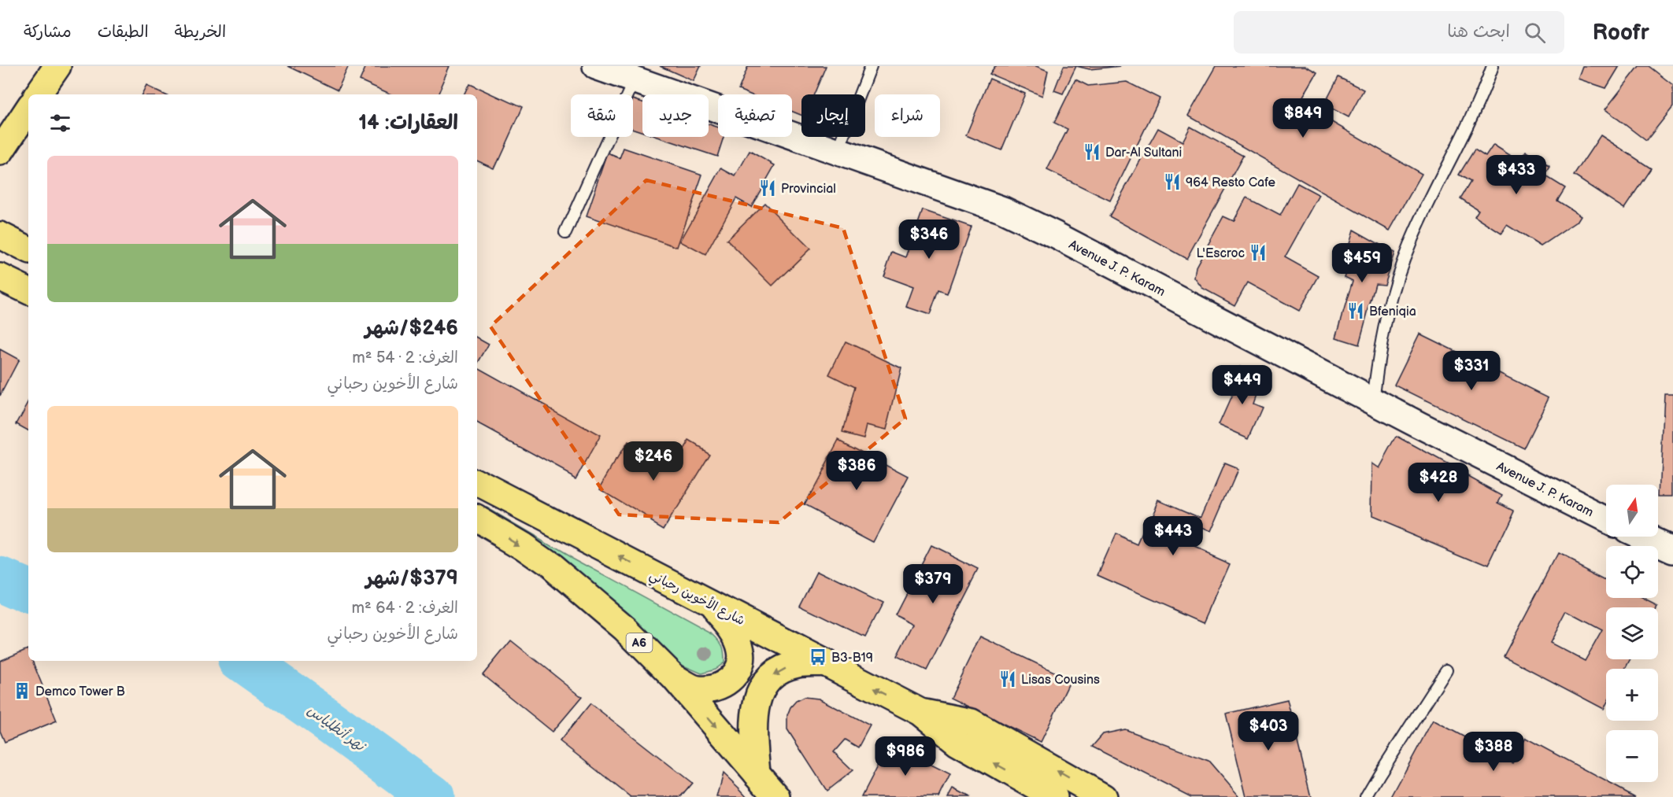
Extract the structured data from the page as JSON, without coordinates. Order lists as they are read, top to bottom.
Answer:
{
  "streets": {
    "highway": ["شارع الأخوين رحباني", "A6"],
    "street": ["Avenue J. P. Karam"]
  },
  "water": ["نهر أنطلياس"],
  "places": {
    "restaurant": [
      "Dar-Al Sultani",
      "964 Resto Cafe",
      "Provincial",
      "L'Escroc",
      "Bfeniqia",
      "Lisas Cousins"
    ],
    "bus stop": ["B3-B19"],
    "building": ["Demco Tower B"]
  },
  "north": "top",
  "page": {
    "header": "Roofr",
    "search": "ابحث هنا",
    "nav": ["الخريطة", "الطبقات", "مشاركة"],
    "chip": [
      "شراء",
      "إيجار",
      "تصفية",
      "جديد",
      "شقة"
    ],
    "heading": "العقارات: 14",
    "price": [
      "$849",
      "$433",
      "$346",
      "$459",
      "$331",
      "$449",
      "$246",
      "$386",
      "$428",
      "$443",
      "$379",
      "$403",
      "$388",
      "$986"
    ],
    "list": [
      {
        "name": "$246/شهر",
        "note": "الغرف: 2 · 54 m² · شارع الأخوين رحباني"
      },
      {
        "name": "$379/شهر",
        "note": "الغرف: 2 · 64 m² · شارع الأخوين رحباني"
      }
    ],
    "map_buttons": ["+", "−"]
  }
}
